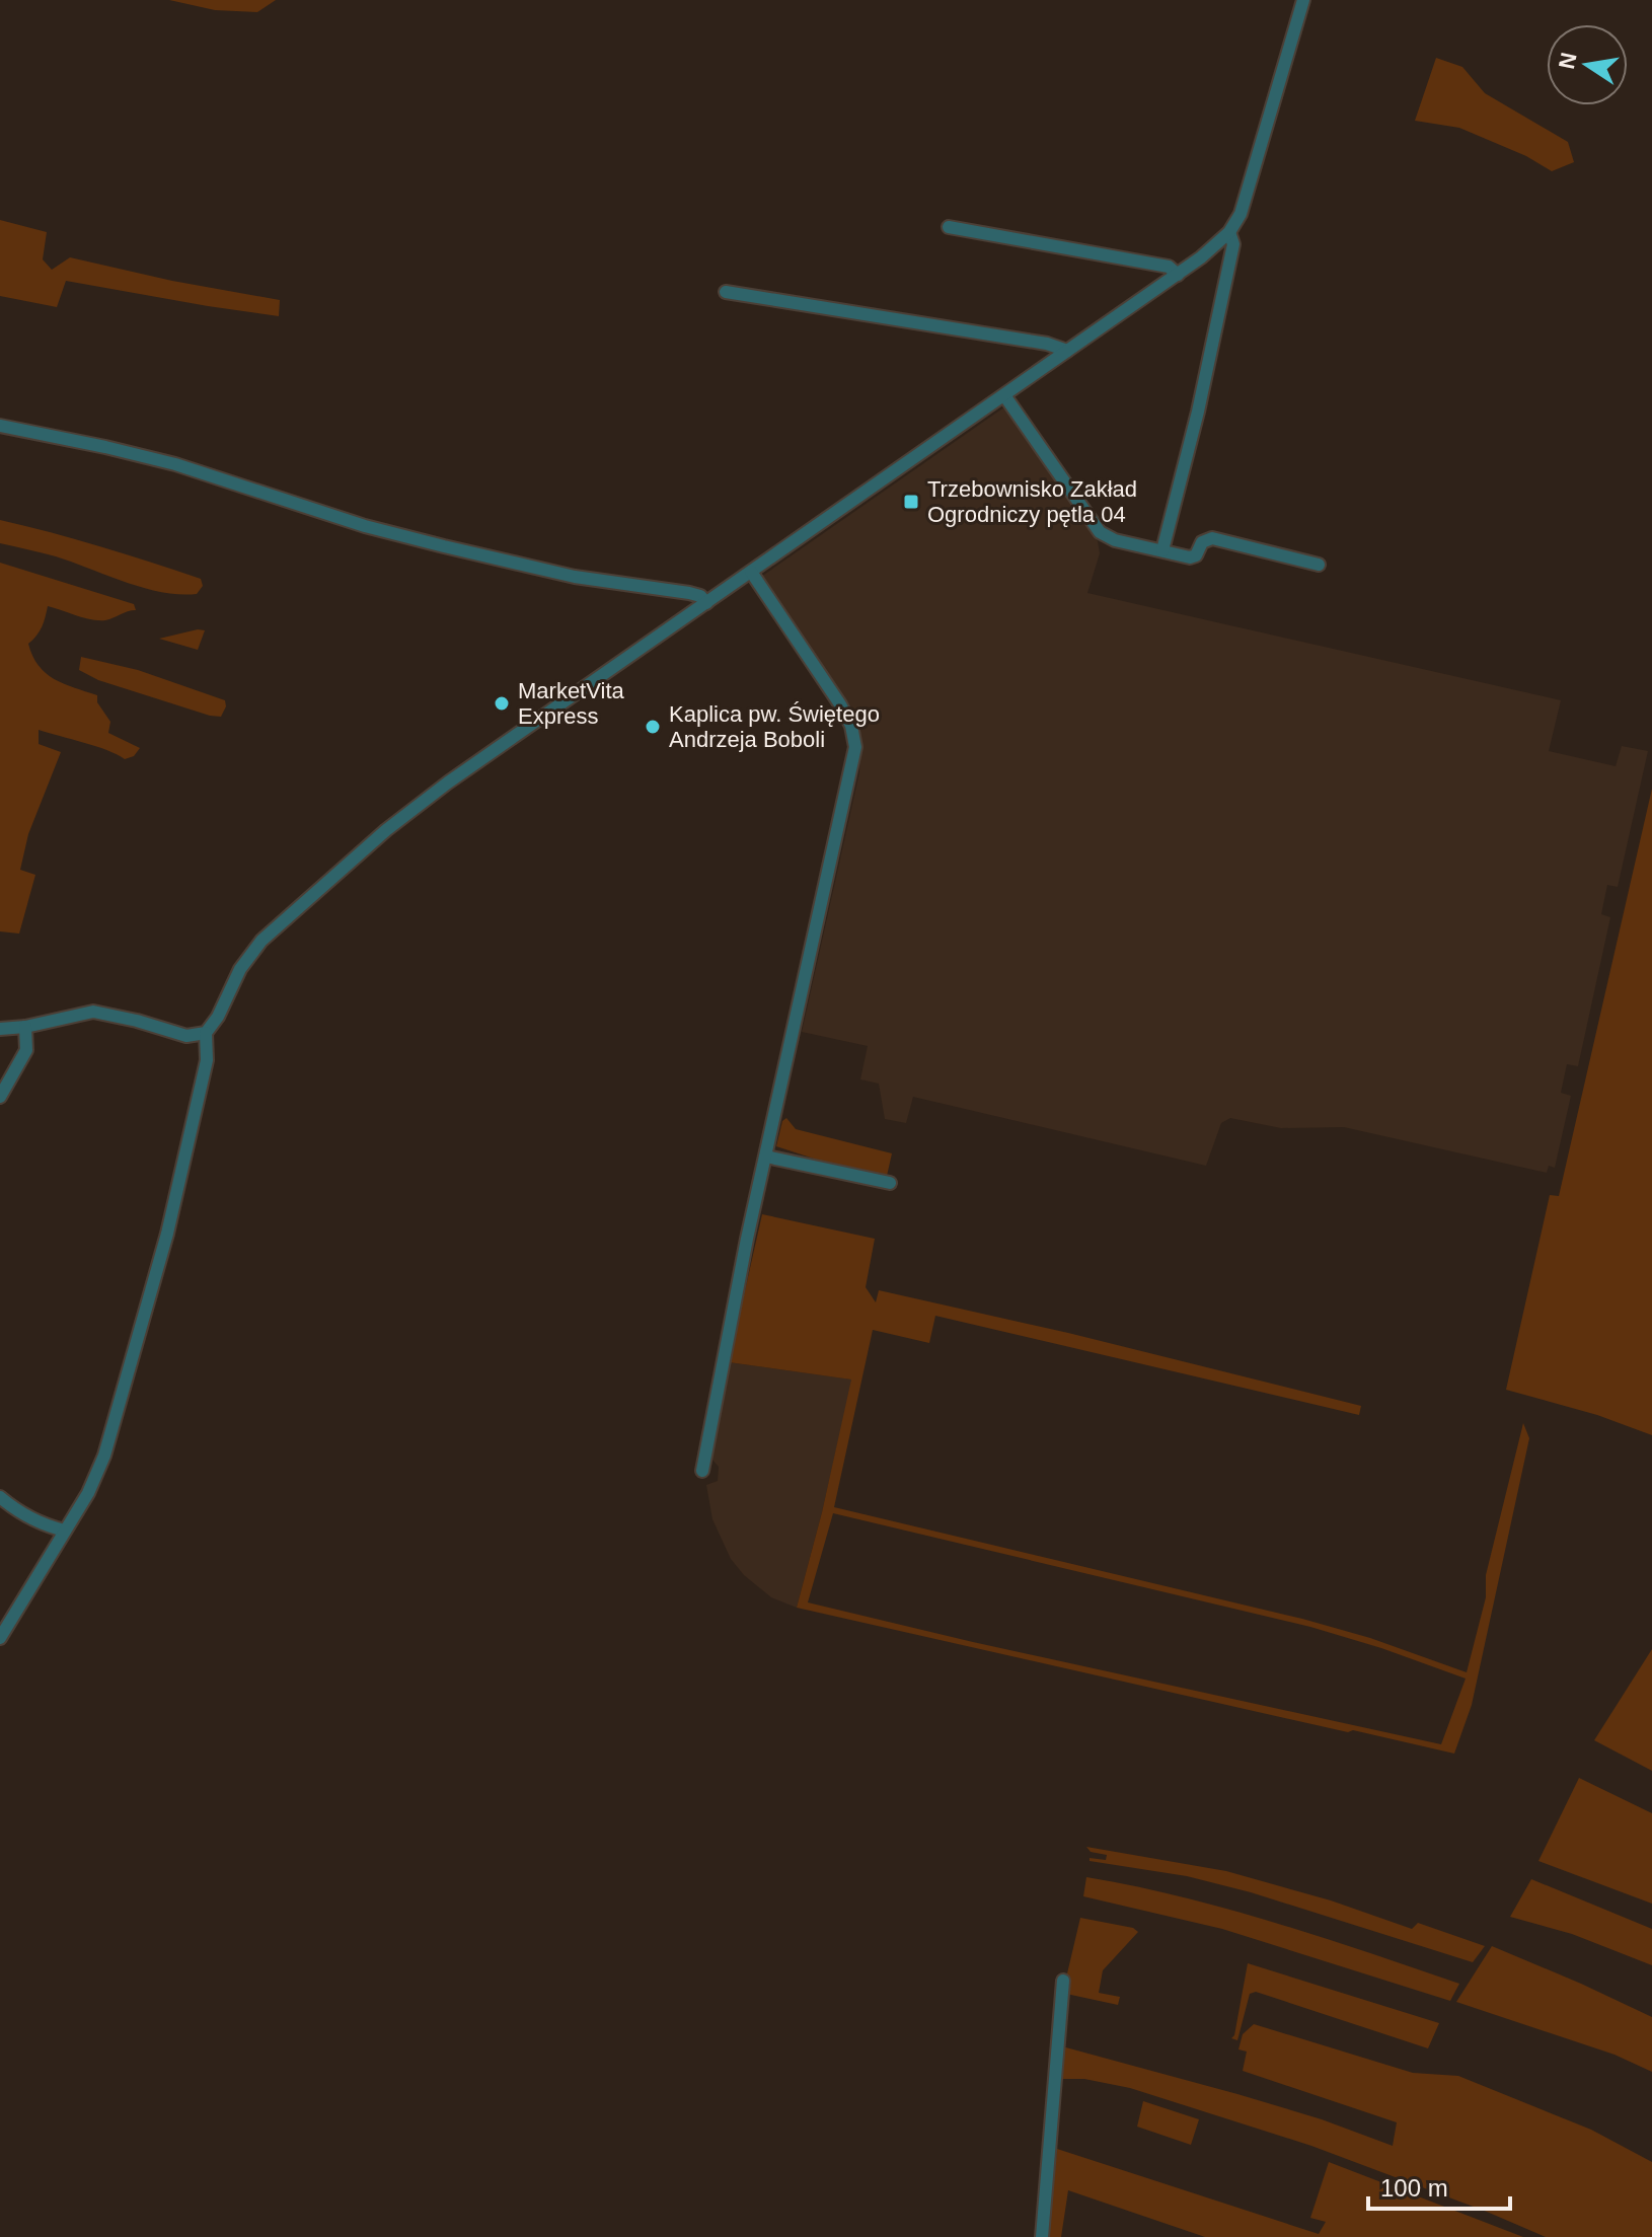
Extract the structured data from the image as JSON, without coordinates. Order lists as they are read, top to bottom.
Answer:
{
  "places": {
    "transit": ["Trzebownisko Zakład Ogrodniczy pętla 04"],
    "other": ["MarketVita Express", "Kaplica pw. Świętego Andrzeja Boboli"]
  },
  "scale_bar": "100 m",
  "north": "left"
}
